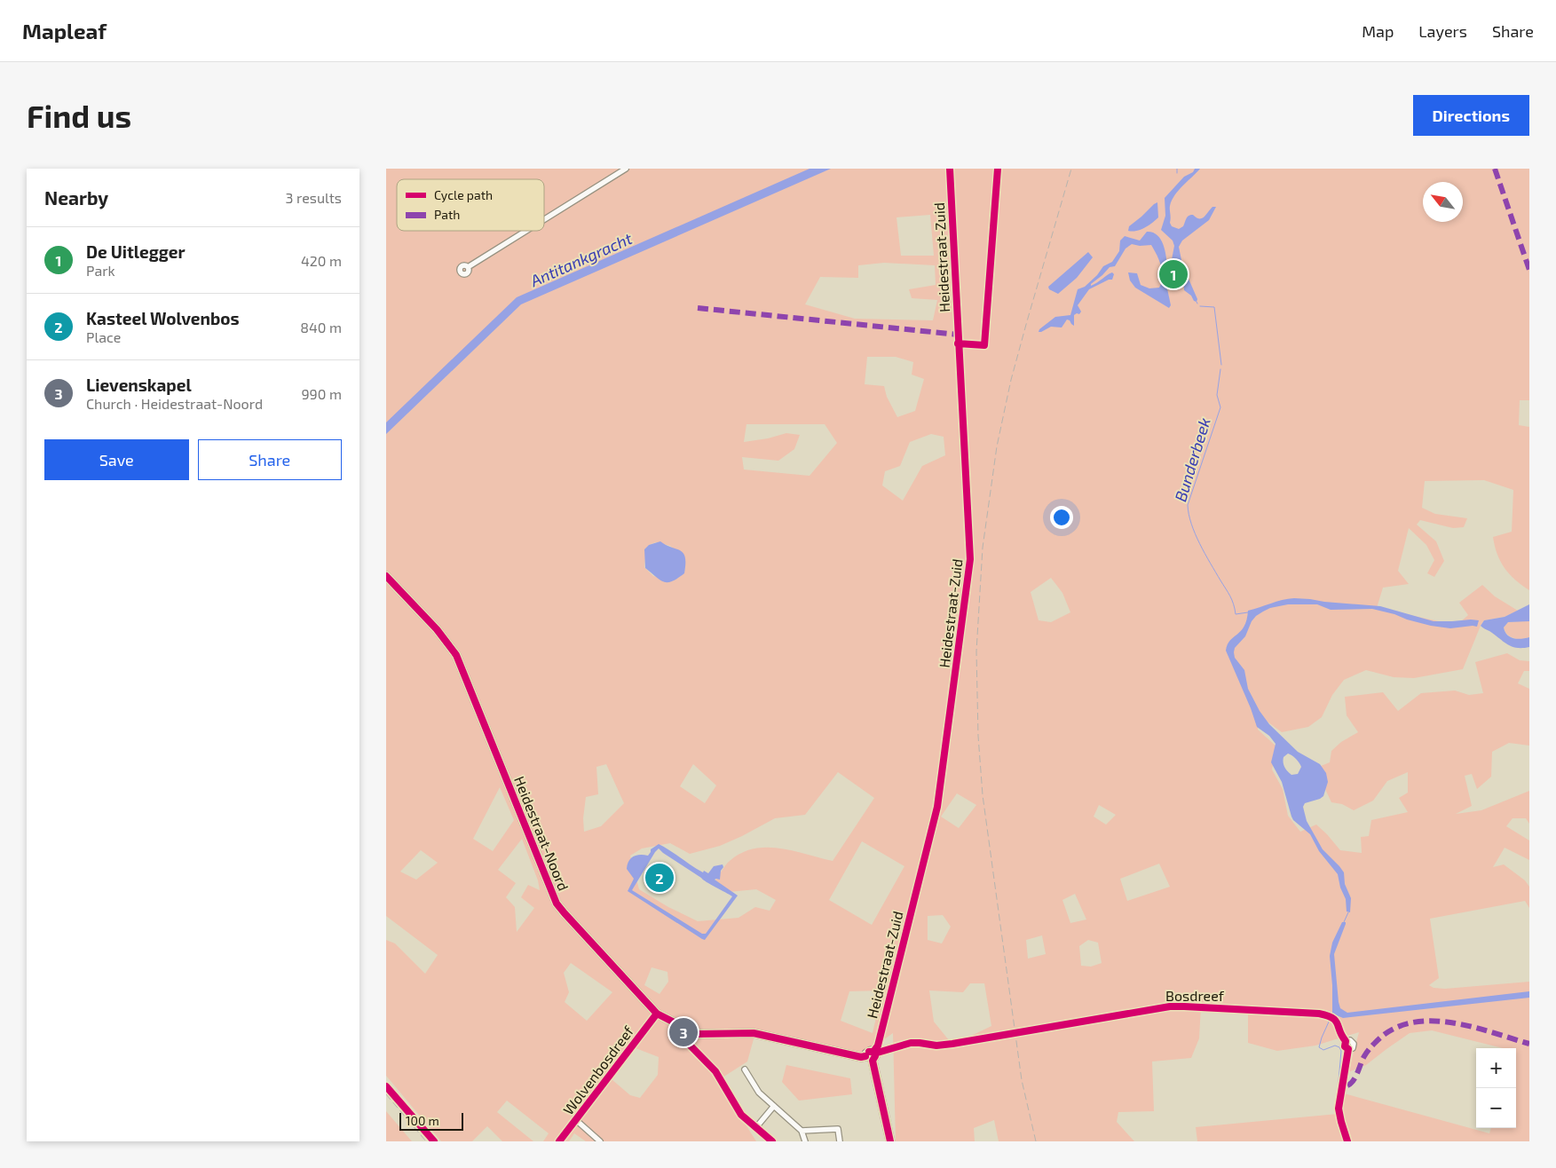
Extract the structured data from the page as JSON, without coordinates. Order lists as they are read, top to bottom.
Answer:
{
  "streets": {
    "street": [
      "Heidestraat-Zuid",
      "Heidestraat-Noord",
      "Bosdreef",
      "Wolvenbosdreef"
    ]
  },
  "crossings": [
    ["Heidestraat-Zuid", "Heidestraat-Noord"],
    ["Heidestraat-Zuid", "Bosdreef"],
    ["Heidestraat-Noord", "Bosdreef"],
    ["Heidestraat-Noord", "Wolvenbosdreef"]
  ],
  "water": ["Antitankgracht", "Bunderbeek"],
  "legend": ["Cycle path", "Path"],
  "scale_bar": "100 m",
  "north": "top left",
  "page": {
    "header": "Mapleaf",
    "nav": ["Map", "Layers", "Share"],
    "buttons": [
      "Directions",
      ["Save", "Share"]
    ],
    "title": "Find us",
    "heading": ["Nearby", "3 results"],
    "list": [
      {
        "mark": "1",
        "name": "De Uitlegger",
        "note": "Park",
        "value": "420 m"
      },
      {
        "mark": "2",
        "name": "Kasteel Wolvenbos",
        "note": "Place",
        "value": "840 m"
      },
      {
        "mark": "3",
        "name": "Lievenskapel",
        "note": "Church · Heidestraat-Noord",
        "value": "990 m"
      }
    ],
    "pins": ["1", "2", "3"],
    "map_buttons": ["+", "−"],
    "scale": "100 m"
  }
}
